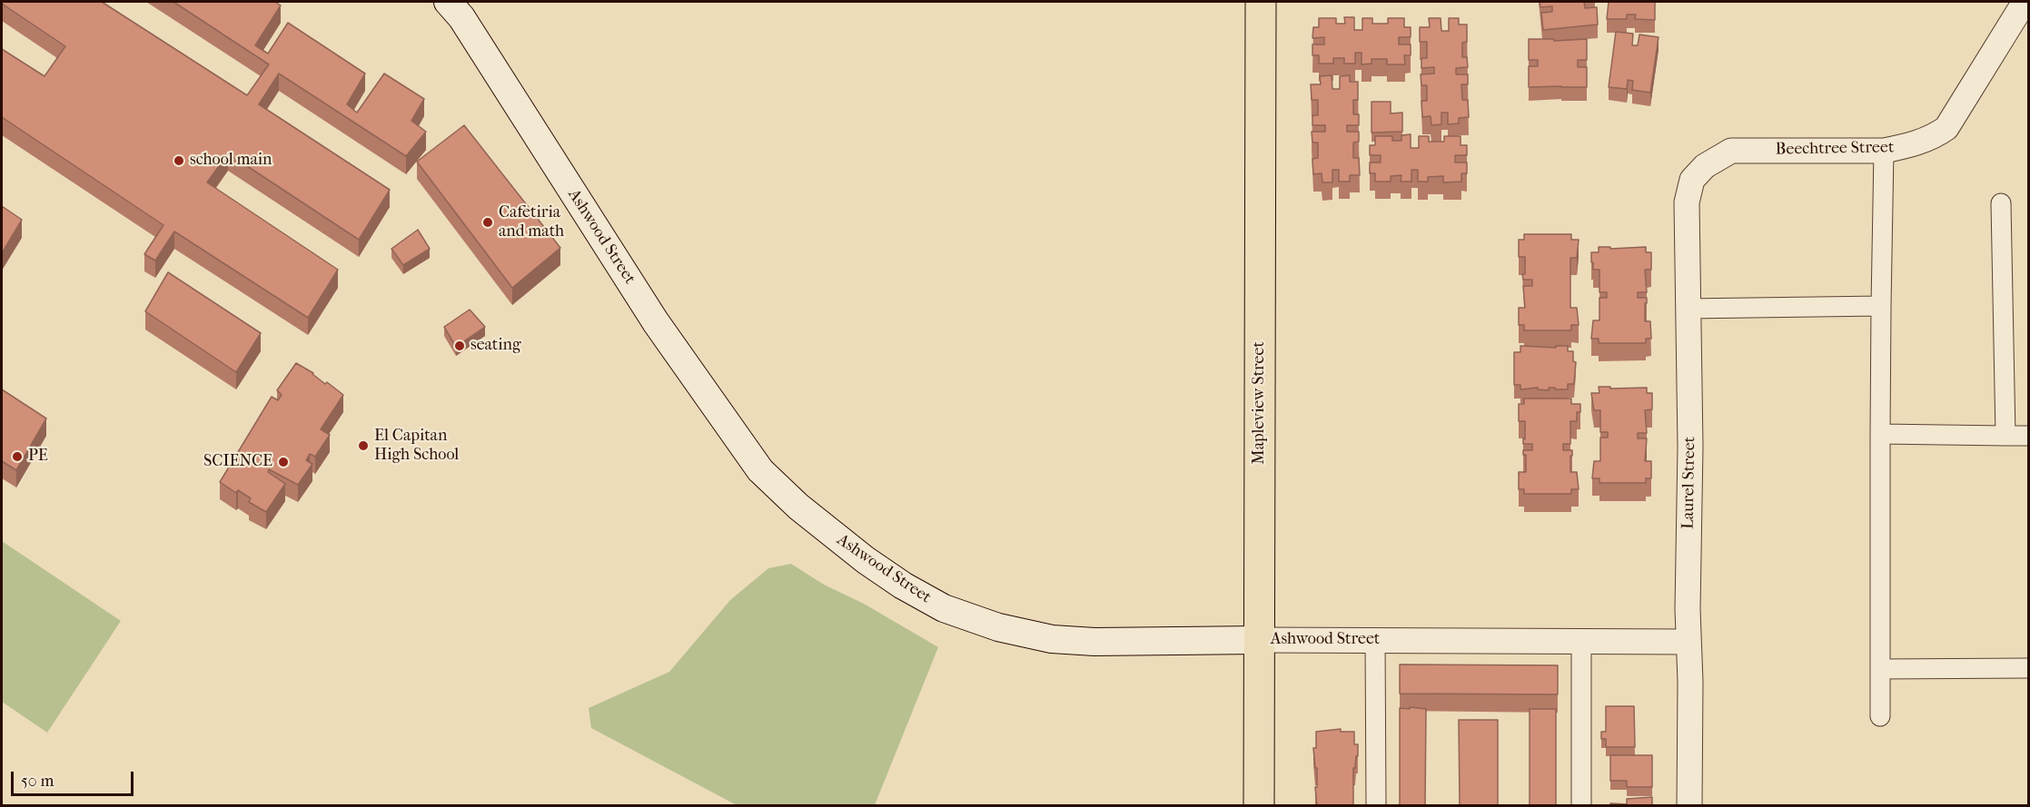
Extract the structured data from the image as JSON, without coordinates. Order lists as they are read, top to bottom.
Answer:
{
  "streets": {
    "main road": ["Ashwood Street", "Mapleview Street"],
    "street": ["Beechtree Street", "Laurel Street"]
  },
  "crossings": [
    ["Beechtree Street", "Laurel Street"],
    ["Ashwood Street", "Mapleview Street"],
    ["Ashwood Street", "Laurel Street"]
  ],
  "places": [
    "school main",
    "Cafetiria and math",
    "seating",
    "El Capitan High School",
    "PE",
    "SCIENCE"
  ],
  "scale_bar": "50 m"
}
